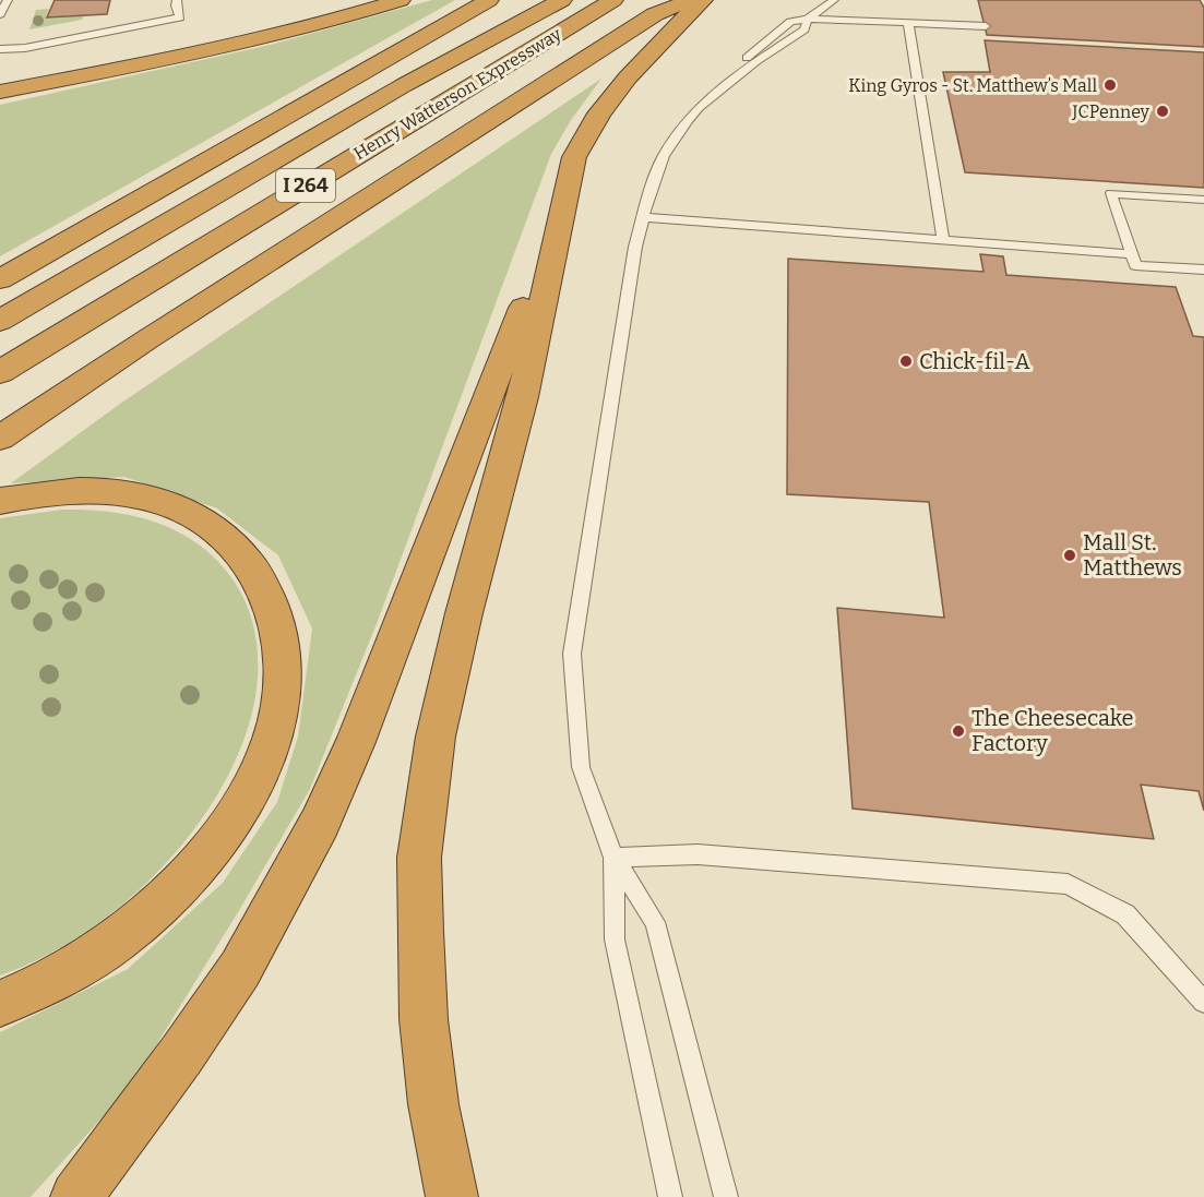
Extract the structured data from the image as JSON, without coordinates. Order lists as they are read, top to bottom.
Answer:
{
  "streets": {
    "highway": ["Henry Watterson Expressway", "I 264"]
  },
  "places": [
    "King Gyros - St. Matthew’s Mall",
    "JCPenney",
    "Chick-fil-A",
    "Mall St. Matthews",
    "The Cheesecake Factory"
  ]
}
